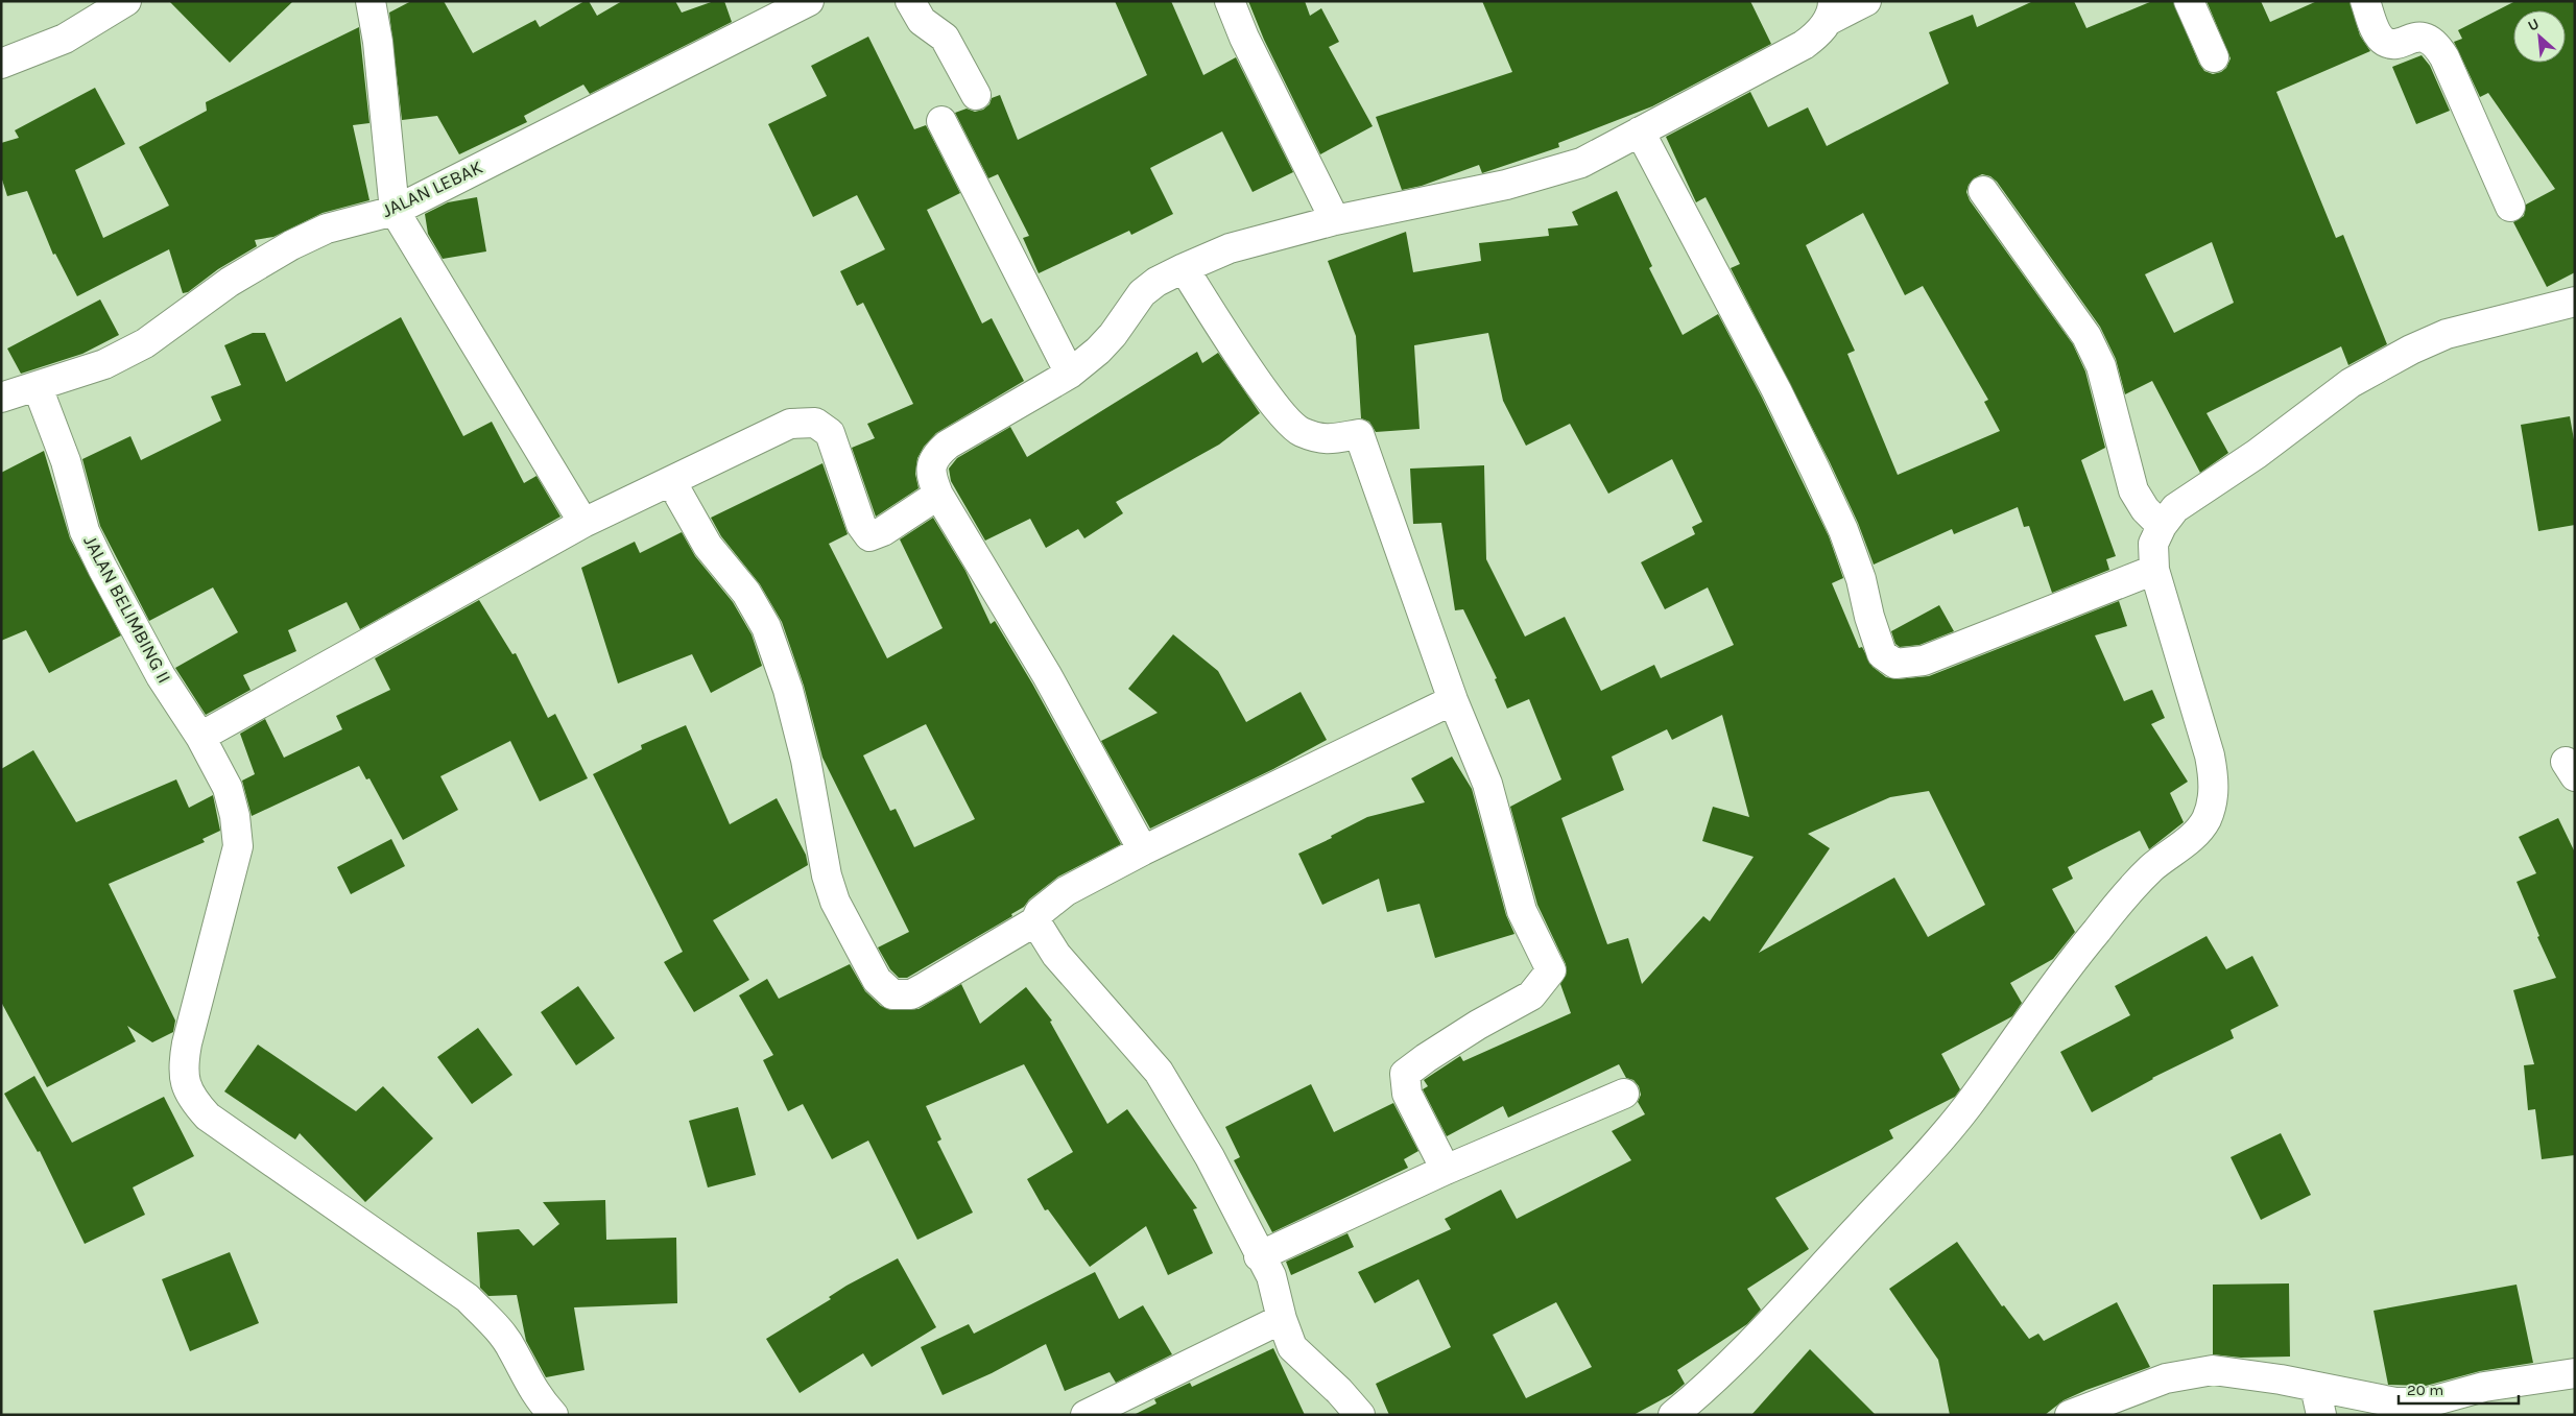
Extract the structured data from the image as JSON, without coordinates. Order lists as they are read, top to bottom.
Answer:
{
  "streets": {
    "street": ["JALAN LEBAK", "JALAN BELIMBING II"]
  },
  "crossings": [
    ["JALAN LEBAK", "JALAN BELIMBING II"]
  ],
  "scale_bar": "20 m",
  "north": "top left"
}
